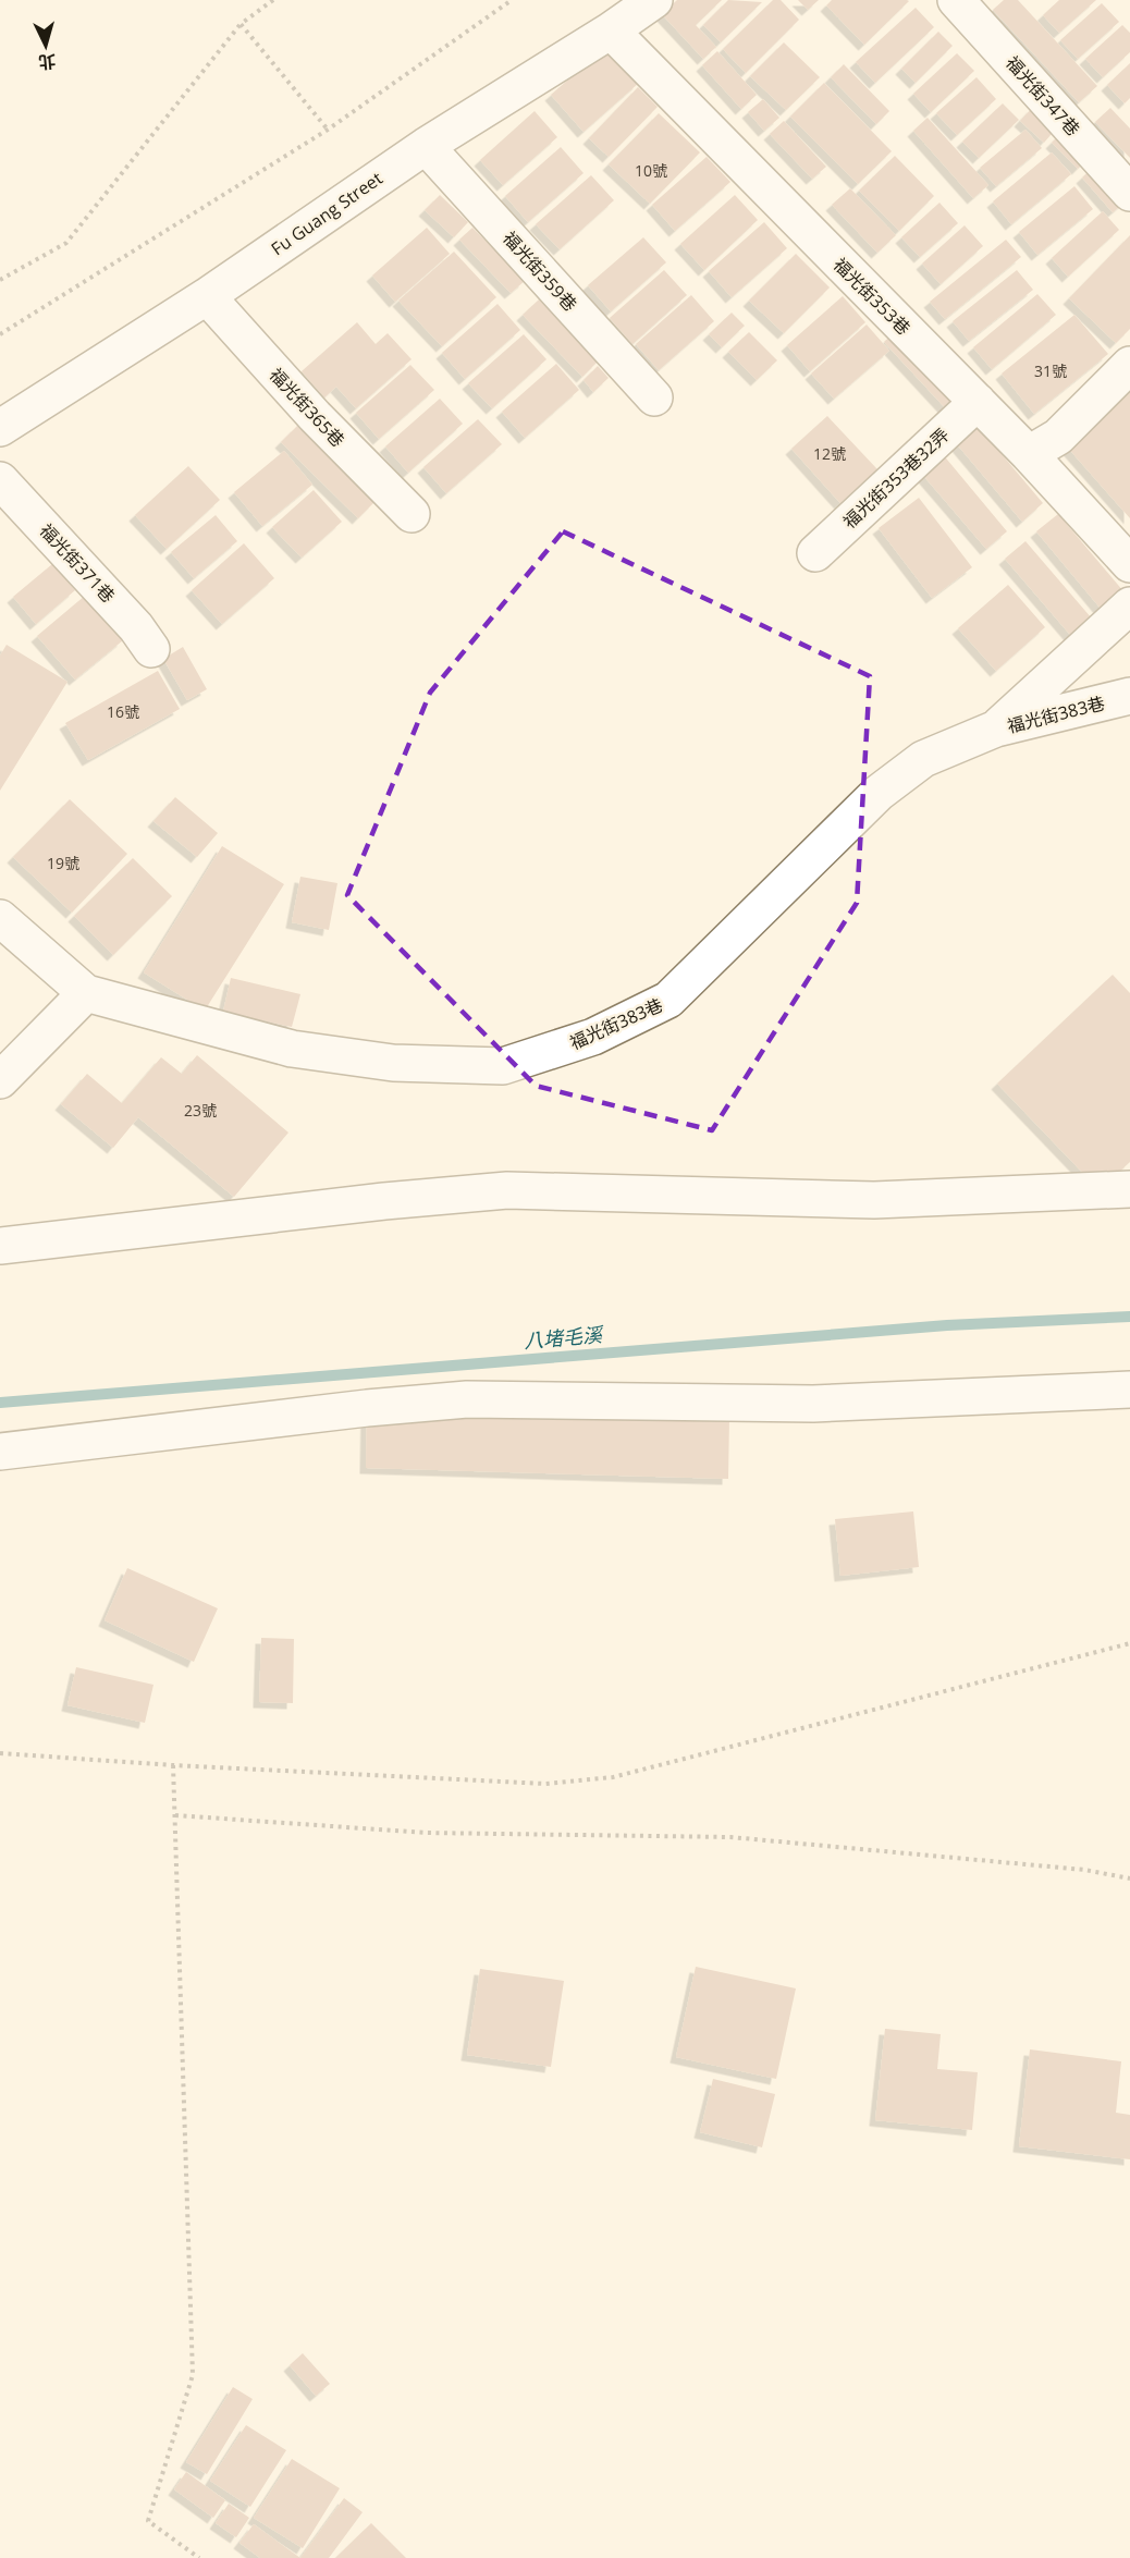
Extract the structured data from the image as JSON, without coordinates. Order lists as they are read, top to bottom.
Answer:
{
  "streets": {
    "street": [
      "福光街347巷",
      "Fu Guang Street",
      "福光街359巷",
      "福光街353巷",
      "福光街365巷",
      "福光街353巷32弄",
      "福光街371巷",
      "福光街383巷"
    ]
  },
  "crossings": [
    ["Fu Guang Street", "福光街359巷"],
    ["Fu Guang Street", "福光街353巷"],
    ["Fu Guang Street", "福光街365巷"],
    ["福光街353巷", "福光街353巷32弄"]
  ],
  "water": ["八堵毛溪"],
  "house_numbers": [
    "10號",
    "31號",
    "12號",
    "16號",
    "19號",
    "23號"
  ],
  "north": "bottom"
}
